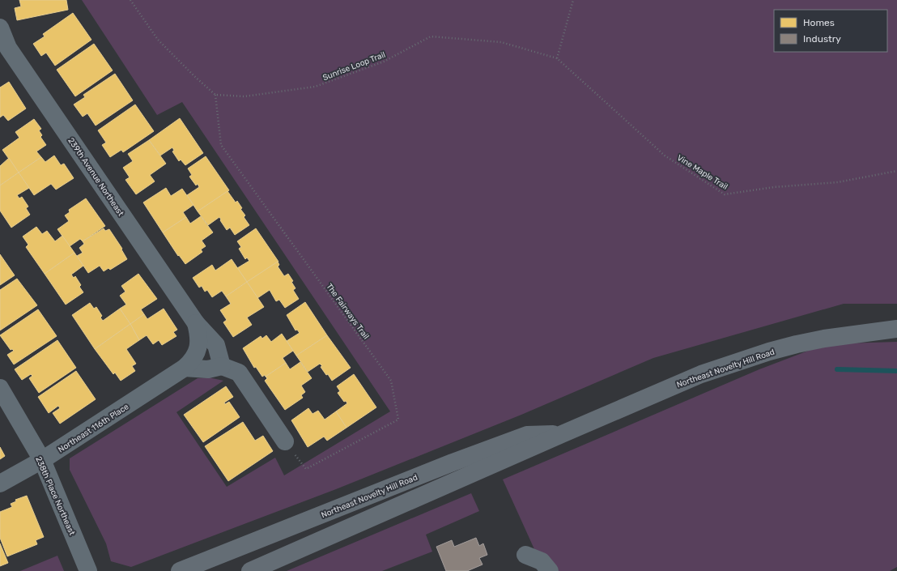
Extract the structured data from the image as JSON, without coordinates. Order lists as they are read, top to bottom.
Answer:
{
  "streets": {
    "main road": ["Northeast Novelty Hill Road"],
    "street": ["239th Avenue Northeast", "Northeast 116th Place", "238th Place Northeast"],
    "path": ["Sunrise Loop Trail", "Vine Maple Trail", "The Fairways Trail"]
  },
  "crossings": [
    ["Sunrise Loop Trail", "Vine Maple Trail"],
    ["Sunrise Loop Trail", "The Fairways Trail"],
    ["239th Avenue Northeast", "Northeast 116th Place"],
    ["Northeast 116th Place", "238th Place Northeast"]
  ],
  "legend": ["Homes", "Industry"]
}
